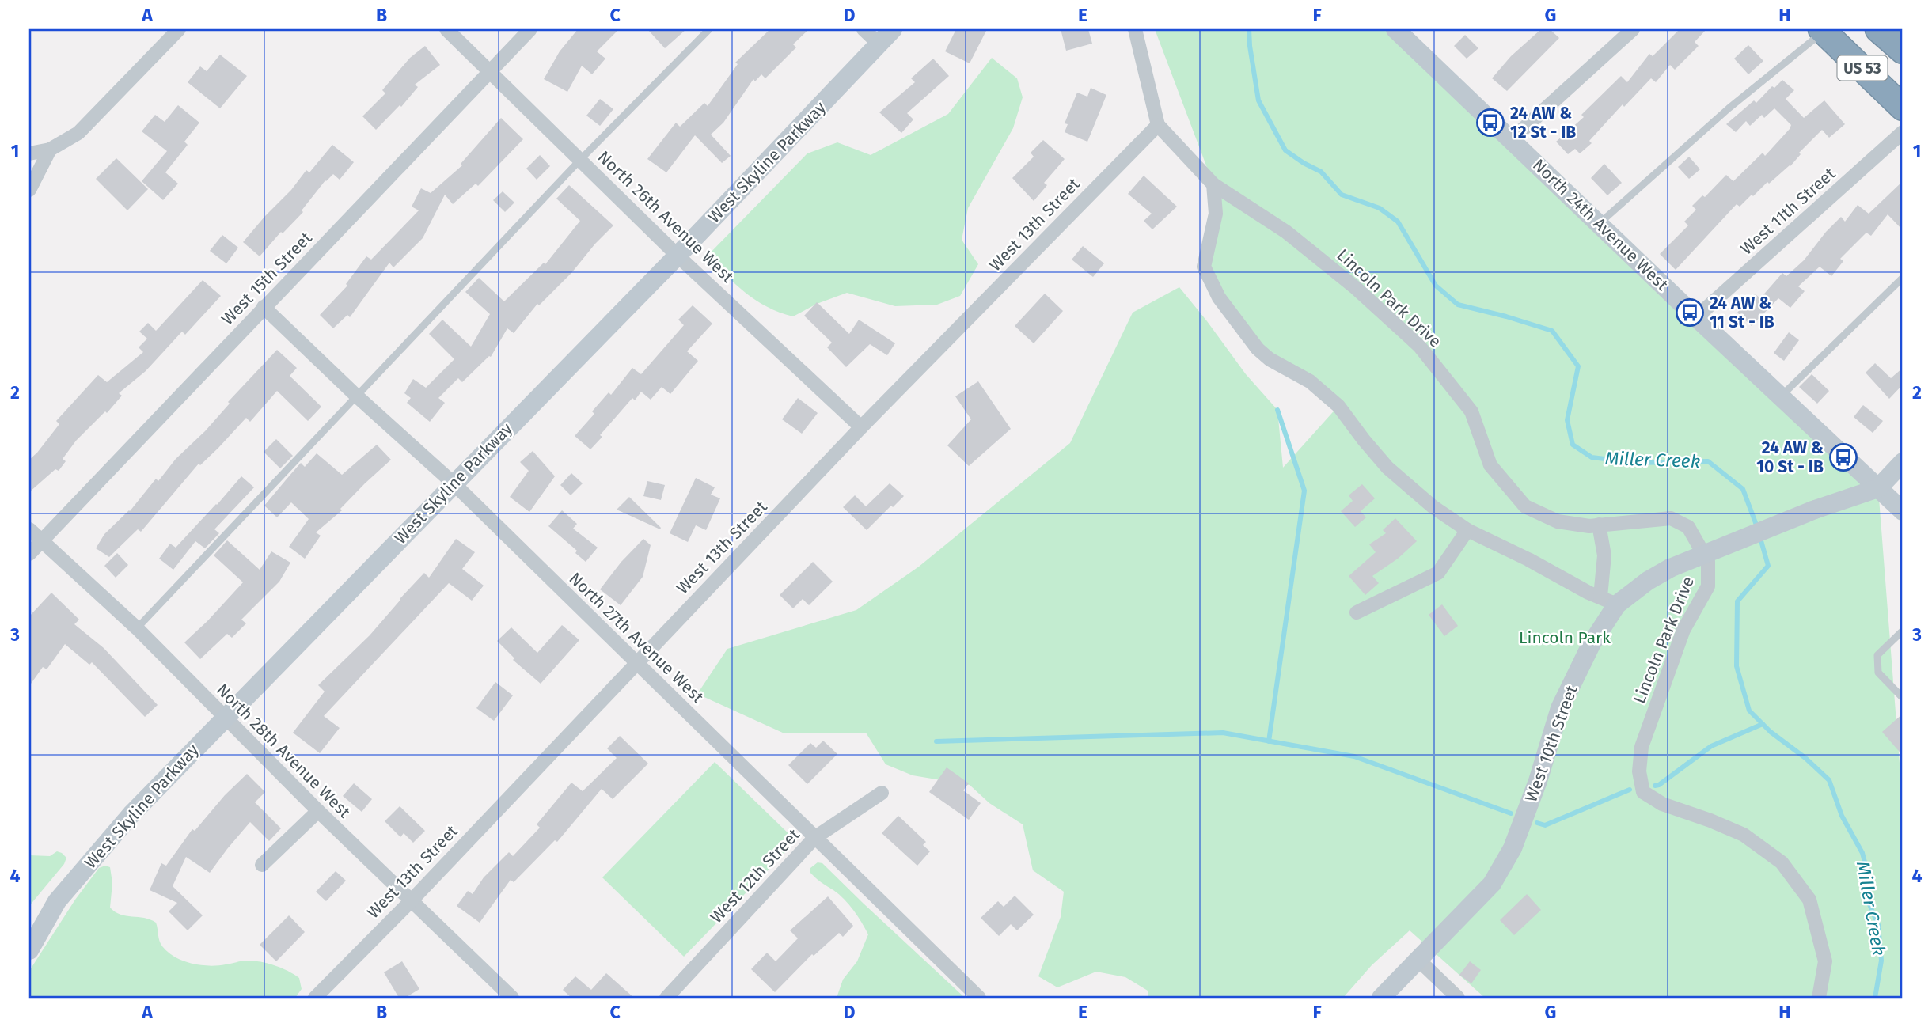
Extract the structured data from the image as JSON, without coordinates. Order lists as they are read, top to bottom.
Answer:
{
  "streets": {
    "highway": ["US 53"],
    "street": [
      "West Skyline Parkway",
      "West 11th Street",
      "North 26th Avenue West",
      "West 13th Street",
      "North 24th Avenue West",
      "West 15th Street",
      "Lincoln Park Drive",
      "North 27th Avenue West",
      "West 10th Street",
      "North 28th Avenue West",
      "West 12th Street"
    ]
  },
  "crossings": [
    ["West Skyline Parkway", "North 26th Avenue West"],
    ["West Skyline Parkway", "North 27th Avenue West"],
    ["West Skyline Parkway", "North 28th Avenue West"],
    ["West 11th Street", "North 24th Avenue West"],
    ["North 26th Avenue West", "West 13th Street"],
    ["North 26th Avenue West", "West 15th Street"],
    ["West 13th Street", "Lincoln Park Drive"],
    ["West 13th Street", "North 27th Avenue West"],
    ["West 13th Street", "North 28th Avenue West"],
    ["North 24th Avenue West", "West 10th Street"],
    ["West 15th Street", "North 27th Avenue West"],
    ["West 15th Street", "North 28th Avenue West"],
    ["North 27th Avenue West", "West 12th Street"]
  ],
  "water": ["Miller Creek"],
  "parks": ["Lincoln Park"],
  "places": {
    "bus stop": ["24 AW & 12 St - IB", "24 AW & 11 St - IB", "24 AW & 10 St - IB"]
  },
  "grid": {
    "columns": [
      "A",
      "B",
      "C",
      "D",
      "E",
      "F",
      "G",
      "H"
    ],
    "rows": [
      "1",
      "2",
      "3",
      "4"
    ]
  }
}
